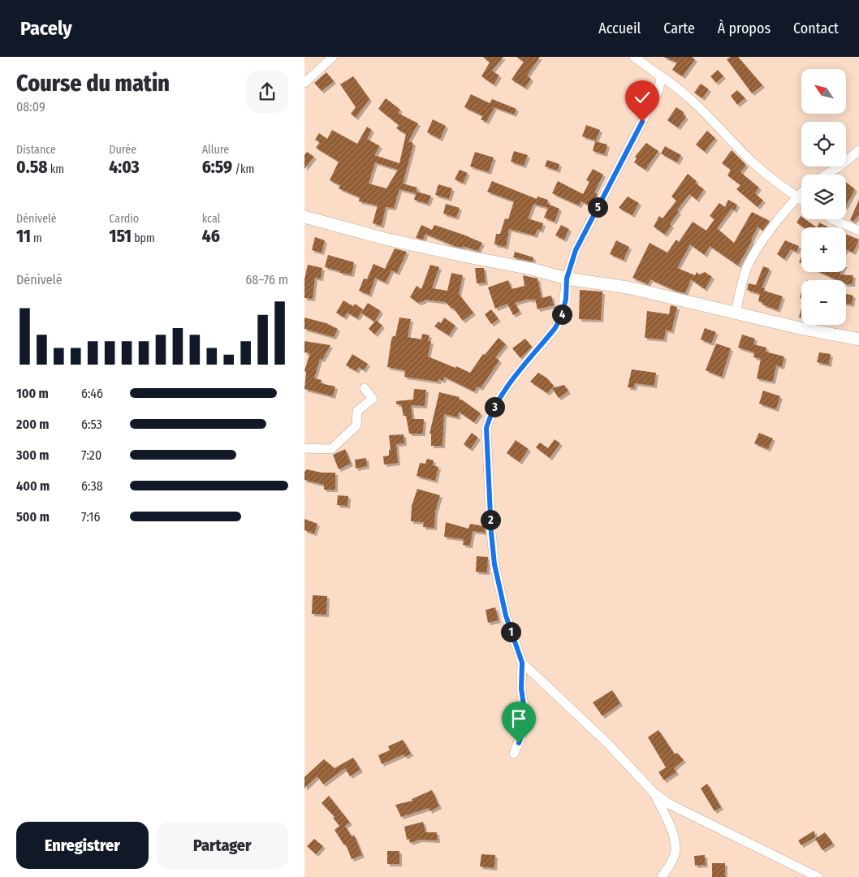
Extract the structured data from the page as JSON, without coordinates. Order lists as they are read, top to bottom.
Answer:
{
  "north": "top left",
  "page": {
    "header": "Pacely",
    "nav": [
      "Accueil",
      "Carte",
      "À propos",
      "Contact"
    ],
    "heading": ["Course du matin", "08:09"],
    "map_buttons": ["+", "−"],
    "stats": [
      ["Distance", "0.58 km"],
      ["Durée", "4:03"],
      ["Allure", "6:59 /km"],
      ["Dénivelé", "11 m"],
      ["Cardio", "151 bpm"],
      ["kcal", "46"]
    ],
    "pins": [
      "5",
      "4",
      "3",
      "2",
      "1"
    ],
    "chart": ["Dénivelé", "68–76 m"],
    "list": [
      {
        "name": "100 m",
        "note": "6:46"
      },
      {
        "name": "200 m",
        "note": "6:53"
      },
      {
        "name": "300 m",
        "note": "7:20"
      },
      {
        "name": "400 m",
        "note": "6:38"
      },
      {
        "name": "500 m",
        "note": "7:16"
      }
    ],
    "buttons": ["Enregistrer", "Partager"]
  }
}
